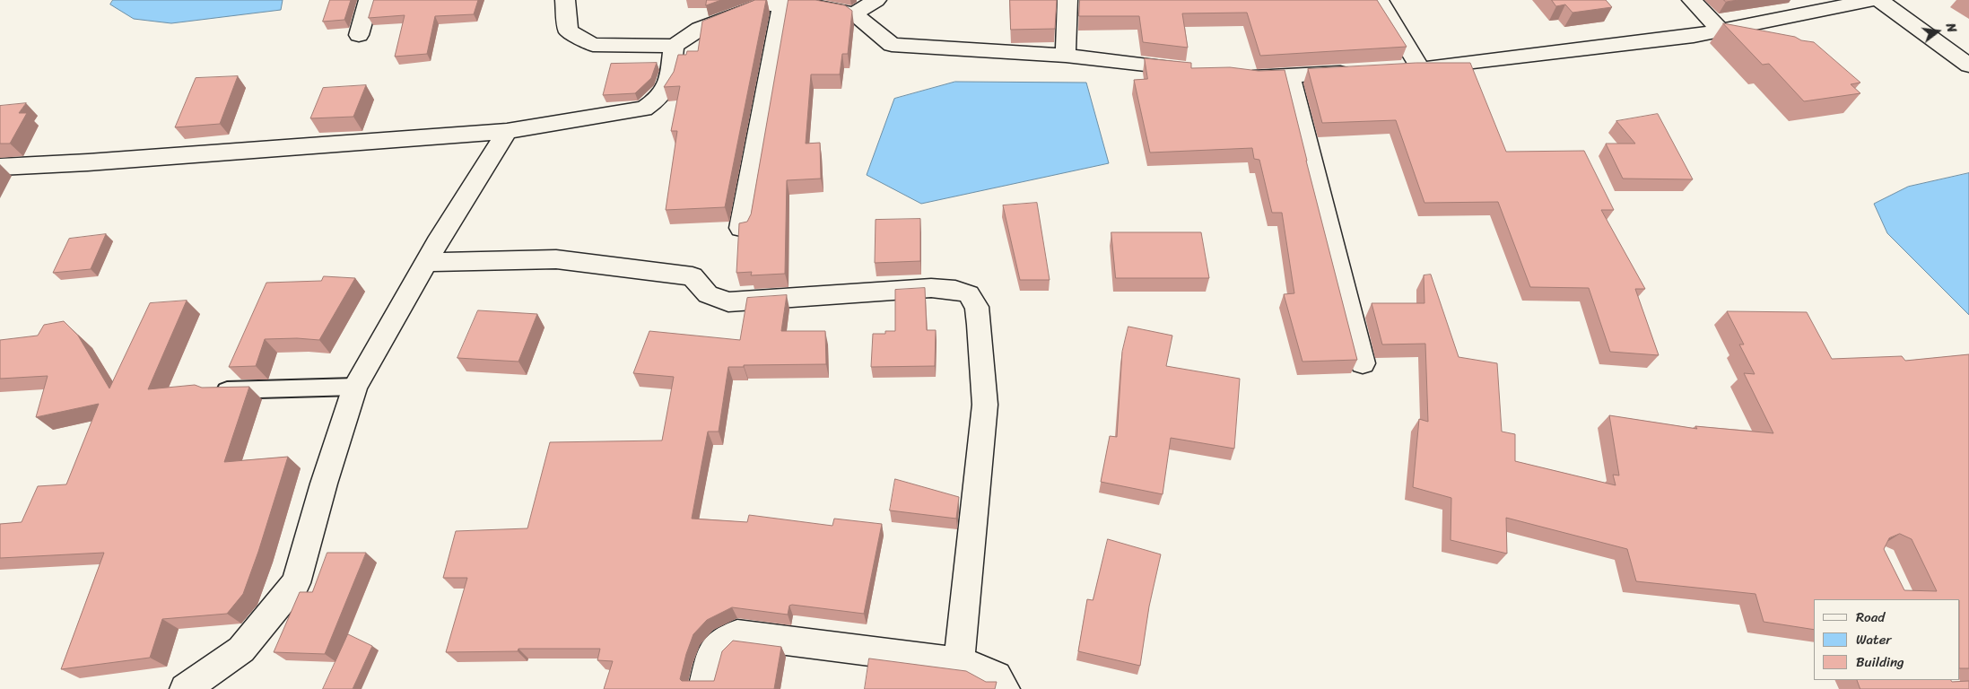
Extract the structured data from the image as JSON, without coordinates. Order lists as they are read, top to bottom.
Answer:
{
  "legend": ["Road", "Water", "Building"],
  "north": "right"
}
